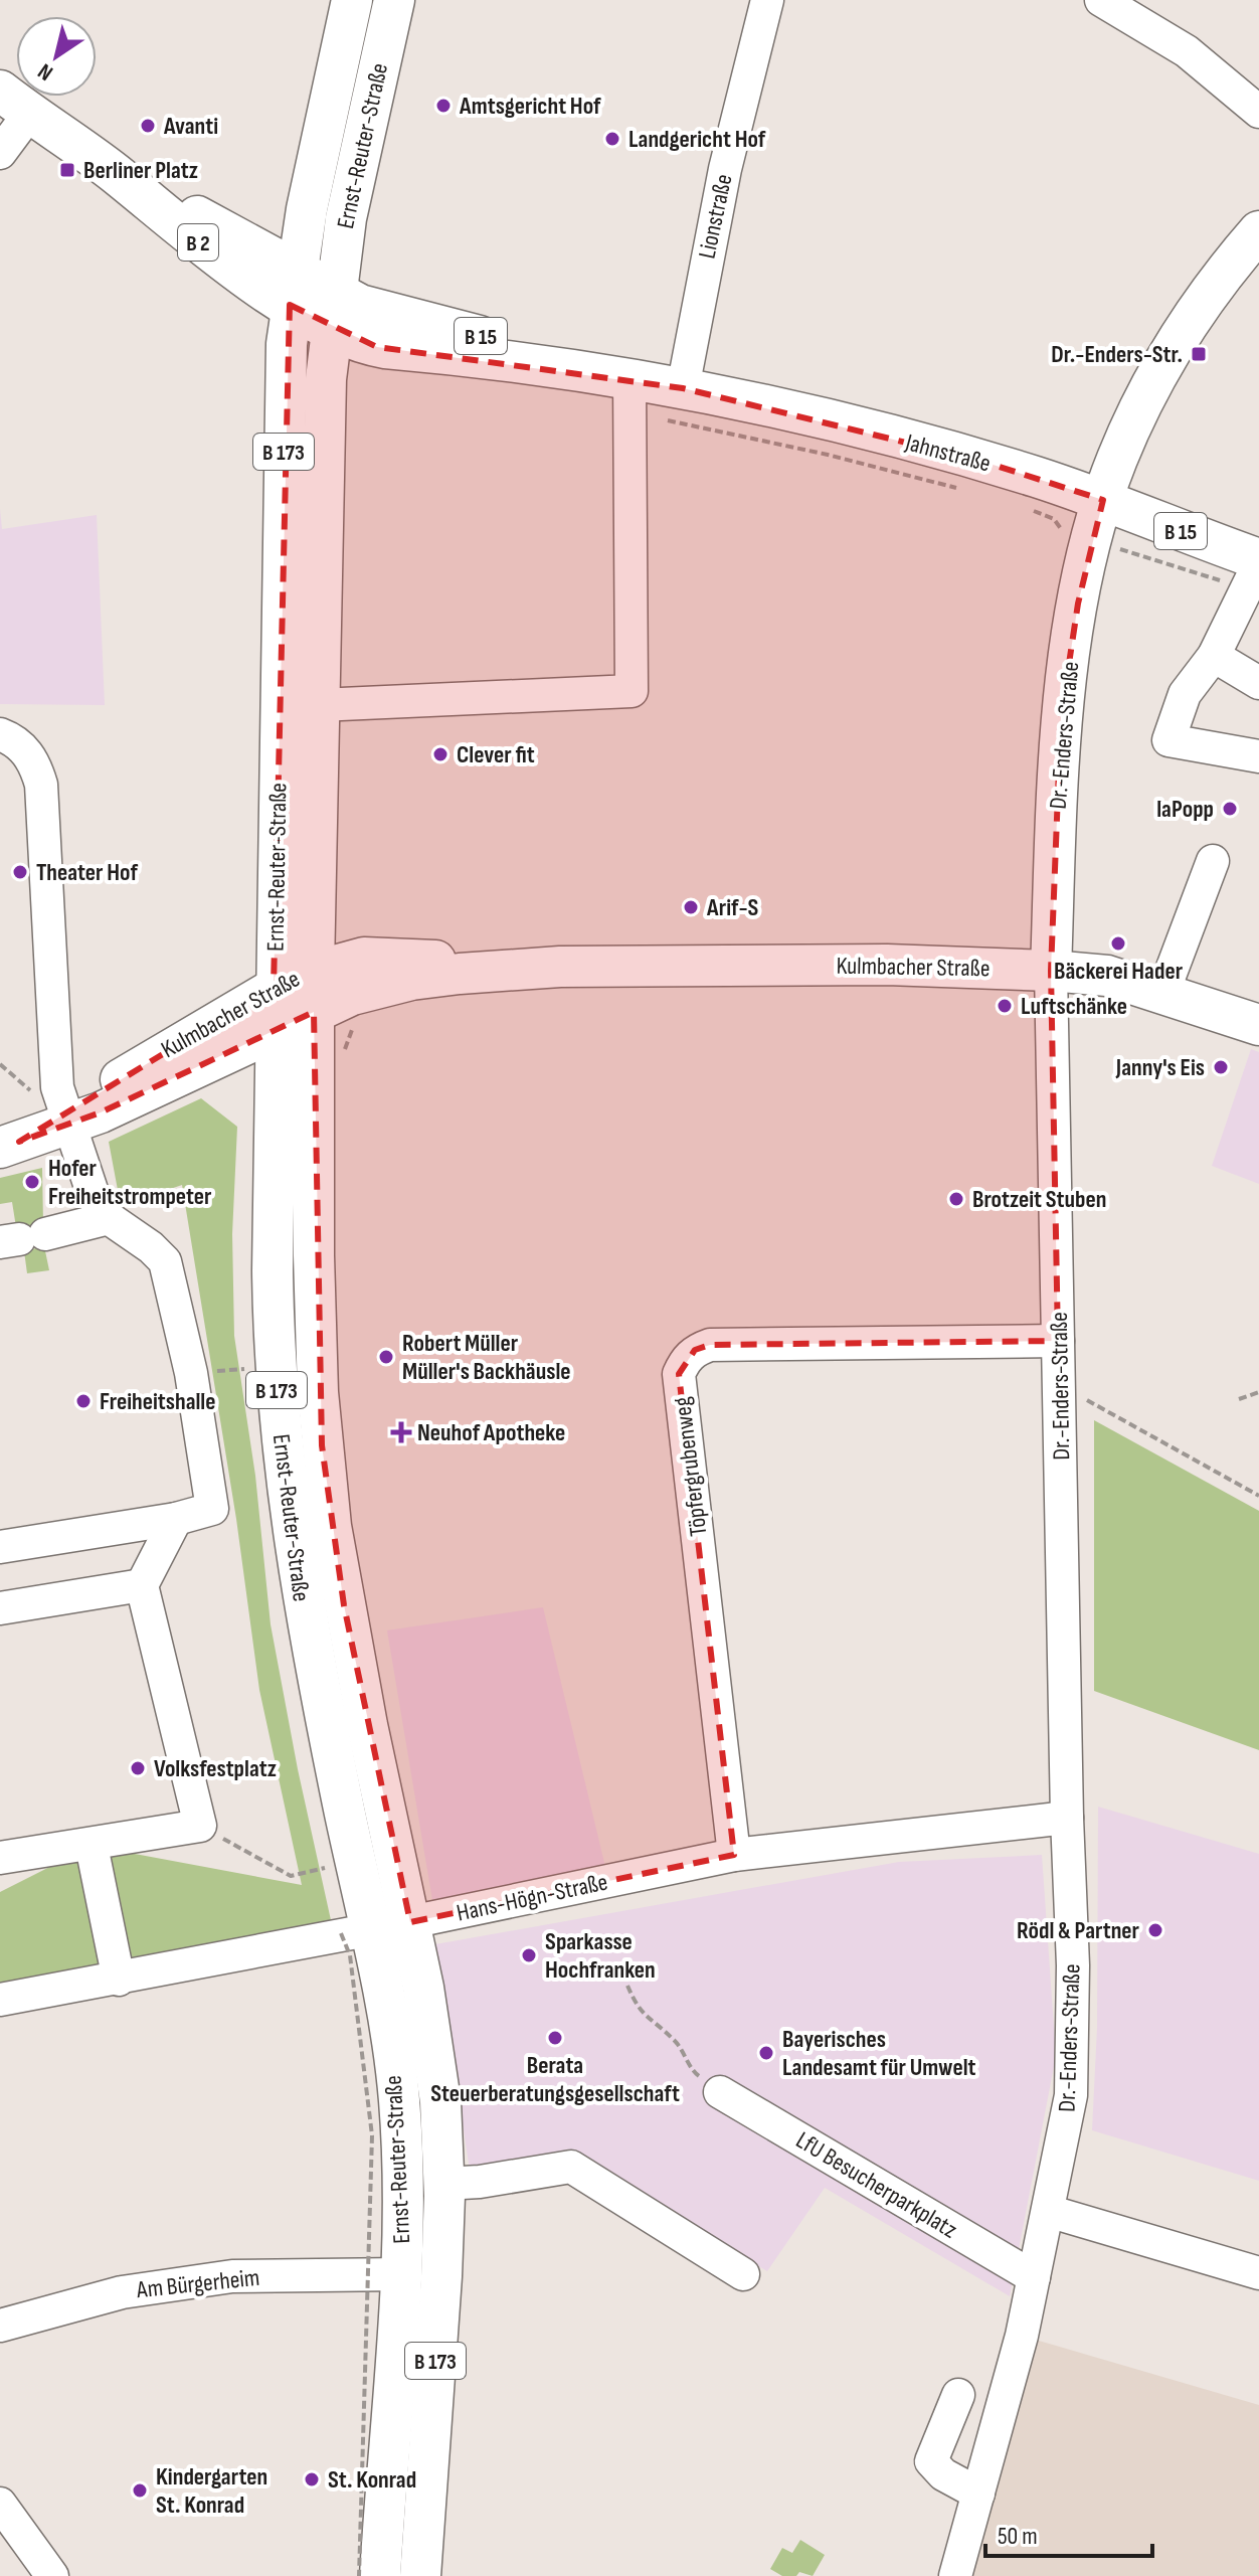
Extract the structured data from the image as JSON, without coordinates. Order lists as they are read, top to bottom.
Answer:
{
  "streets": {
    "main road": [
      "Ernst-Reuter-Straße",
      "B 2",
      "B 15",
      "B 173",
      "Jahnstraße",
      "Dr.-Enders-Straße",
      "Kulmbacher Straße"
    ],
    "street": [
      "Lionstraße",
      "Töpfergrubenweg",
      "Hans-Högn-Straße",
      "LfU Besucherparkplatz",
      "Am Bürgerheim"
    ]
  },
  "crossings": [
    ["Ernst-Reuter-Straße", "B 2"],
    ["Ernst-Reuter-Straße", "B 15"],
    ["Ernst-Reuter-Straße", "Jahnstraße"],
    ["Ernst-Reuter-Straße", "Kulmbacher Straße"],
    ["Ernst-Reuter-Straße", "Hans-Högn-Straße"],
    ["Ernst-Reuter-Straße", "Am Bürgerheim"],
    ["Lionstraße", "Jahnstraße"],
    ["B 2", "B 15"],
    ["B 15", "Jahnstraße"],
    ["Jahnstraße", "Dr.-Enders-Straße"],
    ["Dr.-Enders-Straße", "Kulmbacher Straße"],
    ["Dr.-Enders-Straße", "Töpfergrubenweg"],
    ["Dr.-Enders-Straße", "Hans-Högn-Straße"],
    ["Dr.-Enders-Straße", "LfU Besucherparkplatz"],
    ["Töpfergrubenweg", "Hans-Högn-Straße"]
  ],
  "places": {
    "other": [
      "Amtsgericht Hof",
      "Avanti",
      "Landgericht Hof",
      "Clever fit",
      "laPopp",
      "Theater Hof",
      "Arif-S",
      "Bäckerei Hader",
      "Luftschänke",
      "Janny's Eis",
      "Hofer Freiheitstrompeter",
      "Brotzeit Stuben",
      "Robert Müller Müller's Backhäusle",
      "Freiheitshalle",
      "Volksfestplatz",
      "Rödl & Partner",
      "Sparkasse Hochfranken",
      "Berata Steuerberatungsgesellschaft",
      "Bayerisches Landesamt für Umwelt",
      "St. Konrad",
      "Kindergarten St. Konrad"
    ],
    "transit": ["Berliner Platz", "Dr.-Enders-Str."],
    "health": ["Neuhof Apotheke"]
  },
  "scale_bar": "50 m",
  "north": "bottom left"
}
